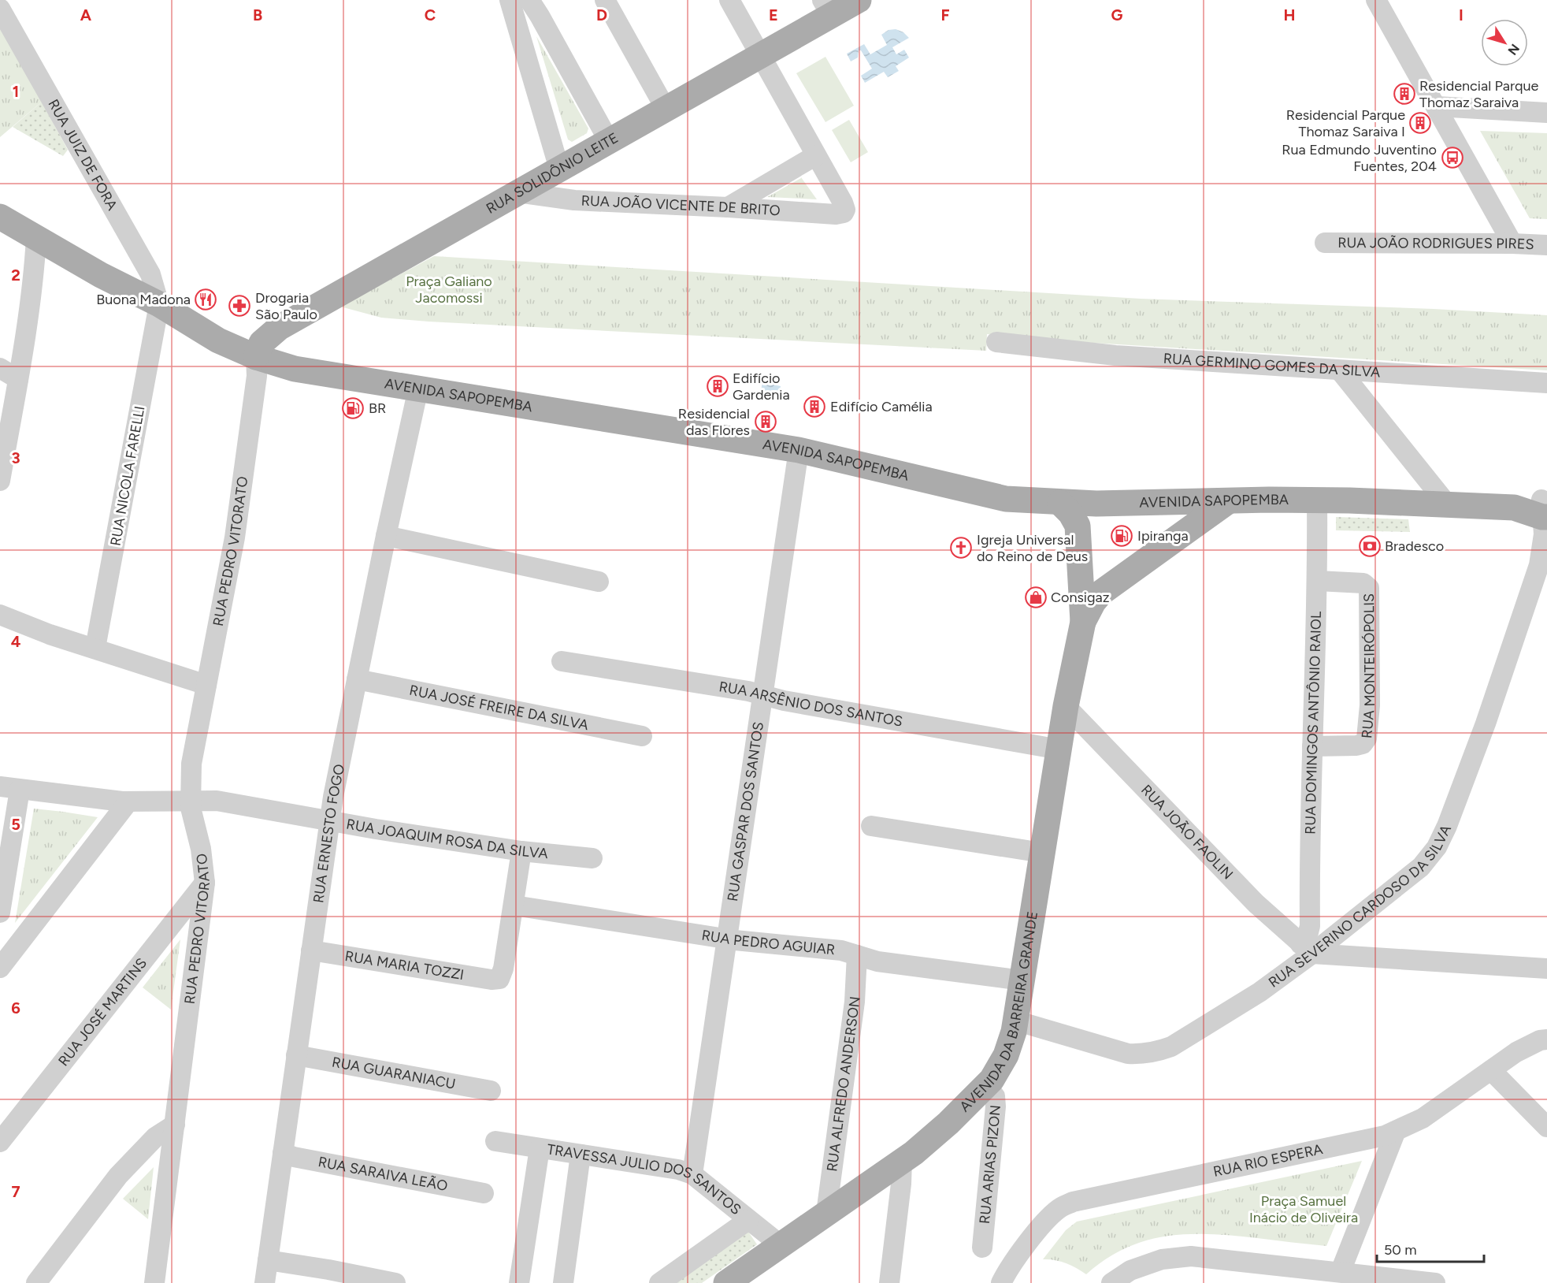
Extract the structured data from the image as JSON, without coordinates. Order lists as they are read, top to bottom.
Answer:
{
  "streets": {
    "main road": ["RUA SOLIDÔNIO LEITE", "AVENIDA SAPOPEMBA", "AVENIDA DA BARREIRA GRANDE"],
    "street": [
      "RUA JUIZ DE FORA",
      "RUA JOÃO VICENTE DE BRITO",
      "RUA JOÃO RODRIGUES PIRES",
      "RUA GERMINO GOMES DA SILVA",
      "RUA NICOLA FARELLI",
      "RUA PEDRO VITORATO",
      "RUA MONTEIRÓPOLIS",
      "RUA ARSÊNIO DOS SANTOS",
      "RUA JOSÉ FREIRE DA SILVA",
      "RUA DOMINGOS ANTÔNIO RAIOL",
      "RUA GASPAR DOS SANTOS",
      "RUA JOÃO FAOLIN",
      "RUA ERNESTO FOGO",
      "RUA JOAQUIM ROSA DA SILVA",
      "RUA SEVERINO CARDOSO DA SILVA",
      "RUA PEDRO AGUIAR",
      "RUA MARIA TOZZI",
      "RUA JOSÉ MARTINS",
      "RUA GUARANIACU",
      "RUA ALFREDO ANDERSON",
      "RUA RIO ESPERA",
      "RUA ARIAS PIZON",
      "RUA SARAIVA LEÃO",
      "TRAVESSA JULIO DOS SANTOS"
    ]
  },
  "crossings": [
    ["RUA JUIZ DE FORA", "AVENIDA SAPOPEMBA"],
    ["RUA JUIZ DE FORA", "RUA NICOLA FARELLI"],
    ["RUA SOLIDÔNIO LEITE", "RUA JOÃO VICENTE DE BRITO"],
    ["RUA SOLIDÔNIO LEITE", "AVENIDA SAPOPEMBA"],
    ["RUA SOLIDÔNIO LEITE", "RUA PEDRO VITORATO"],
    ["AVENIDA SAPOPEMBA", "RUA NICOLA FARELLI"],
    ["AVENIDA SAPOPEMBA", "RUA PEDRO VITORATO"],
    ["AVENIDA SAPOPEMBA", "RUA DOMINGOS ANTÔNIO RAIOL"],
    ["AVENIDA SAPOPEMBA", "RUA GASPAR DOS SANTOS"],
    ["AVENIDA SAPOPEMBA", "RUA ERNESTO FOGO"],
    ["AVENIDA SAPOPEMBA", "RUA SEVERINO CARDOSO DA SILVA"],
    ["AVENIDA SAPOPEMBA", "AVENIDA DA BARREIRA GRANDE"],
    ["RUA PEDRO VITORATO", "RUA JOAQUIM ROSA DA SILVA"],
    ["RUA PEDRO VITORATO", "RUA JOSÉ MARTINS"],
    ["RUA MONTEIRÓPOLIS", "RUA DOMINGOS ANTÔNIO RAIOL"],
    ["RUA ARSÊNIO DOS SANTOS", "RUA GASPAR DOS SANTOS"],
    ["RUA ARSÊNIO DOS SANTOS", "AVENIDA DA BARREIRA GRANDE"],
    ["RUA JOSÉ FREIRE DA SILVA", "RUA ERNESTO FOGO"],
    ["RUA DOMINGOS ANTÔNIO RAIOL", "RUA JOÃO FAOLIN"],
    ["RUA DOMINGOS ANTÔNIO RAIOL", "RUA SEVERINO CARDOSO DA SILVA"],
    ["RUA GASPAR DOS SANTOS", "RUA PEDRO AGUIAR"],
    ["RUA GASPAR DOS SANTOS", "TRAVESSA JULIO DOS SANTOS"],
    ["RUA JOÃO FAOLIN", "RUA SEVERINO CARDOSO DA SILVA"],
    ["RUA JOÃO FAOLIN", "AVENIDA DA BARREIRA GRANDE"],
    ["RUA ERNESTO FOGO", "RUA JOAQUIM ROSA DA SILVA"],
    ["RUA ERNESTO FOGO", "RUA MARIA TOZZI"],
    ["RUA ERNESTO FOGO", "RUA GUARANIACU"],
    ["RUA ERNESTO FOGO", "RUA SARAIVA LEÃO"],
    ["RUA SEVERINO CARDOSO DA SILVA", "AVENIDA DA BARREIRA GRANDE"],
    ["RUA PEDRO AGUIAR", "RUA MARIA TOZZI"],
    ["RUA PEDRO AGUIAR", "AVENIDA DA BARREIRA GRANDE"],
    ["RUA PEDRO AGUIAR", "RUA ALFREDO ANDERSON"],
    ["AVENIDA DA BARREIRA GRANDE", "RUA ALFREDO ANDERSON"],
    ["AVENIDA DA BARREIRA GRANDE", "RUA ARIAS PIZON"],
    ["AVENIDA DA BARREIRA GRANDE", "TRAVESSA JULIO DOS SANTOS"]
  ],
  "parks": ["Praça Galiano Jacomossi", "Praça Samuel Inácio de Oliveira"],
  "places": {
    "building": [
      "Residencial Parque Thomaz Saraiva",
      "Residencial Parque Thomaz Saraiva I",
      "Edifício Gardenia",
      "Edifício Camélia",
      "Residencial das Flores"
    ],
    "bus stop": ["Rua Edmundo Juventino Fuentes, 204"],
    "restaurant": ["Buona Madona"],
    "pharmacy": ["Drogaria São Paulo"],
    "fuel station": ["BR", "Ipiranga"],
    "bank": ["Bradesco"],
    "church": ["Igreja Universal do Reino de Deus"],
    "shop": ["Consigaz"]
  },
  "scale_bar": "50 m",
  "north": "bottom right",
  "grid": {
    "columns": [
      "A",
      "B",
      "C",
      "D",
      "E",
      "F",
      "G",
      "H",
      "I"
    ],
    "rows": [
      "1",
      "2",
      "3",
      "4",
      "5",
      "6",
      "7"
    ]
  }
}
